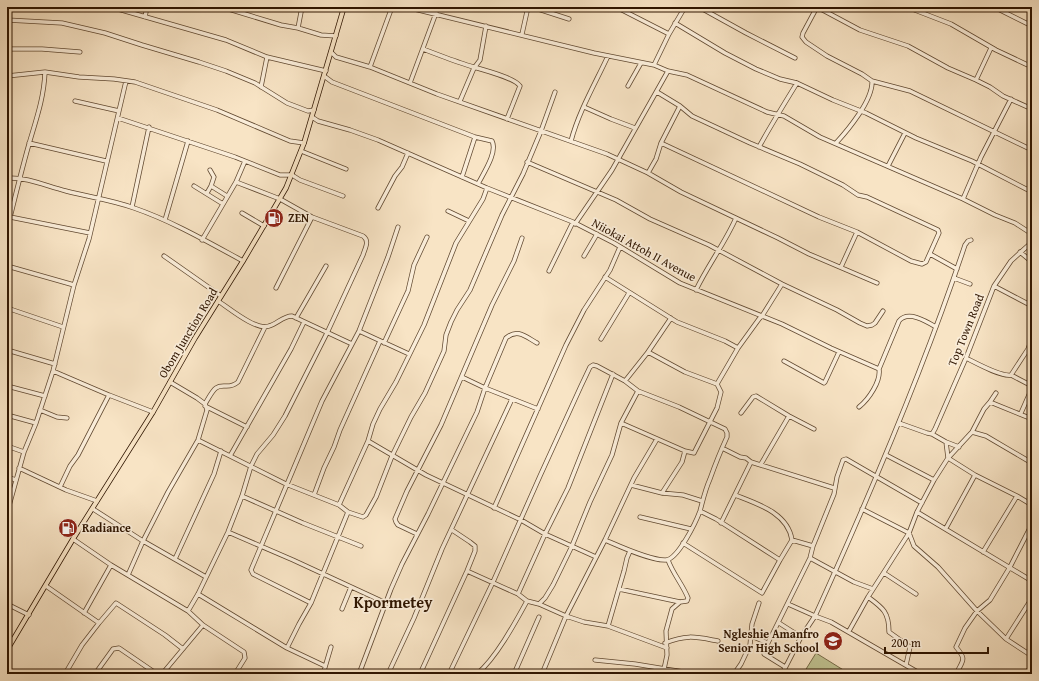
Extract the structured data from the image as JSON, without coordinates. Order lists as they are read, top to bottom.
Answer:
{
  "streets": {
    "main road": ["Obom Junction Road"],
    "street": ["Niiokai Attoh II Avenue", "Top Town Road"]
  },
  "crossings": [
    ["Niiokai Attoh II Avenue", "Obom Junction Road"]
  ],
  "districts": ["Kpormetey"],
  "places": {
    "fuel station": ["ZEN", "Radiance"],
    "school or university": ["Ngleshie Amanfro Senior High School"]
  },
  "scale_bar": "200 m"
}
